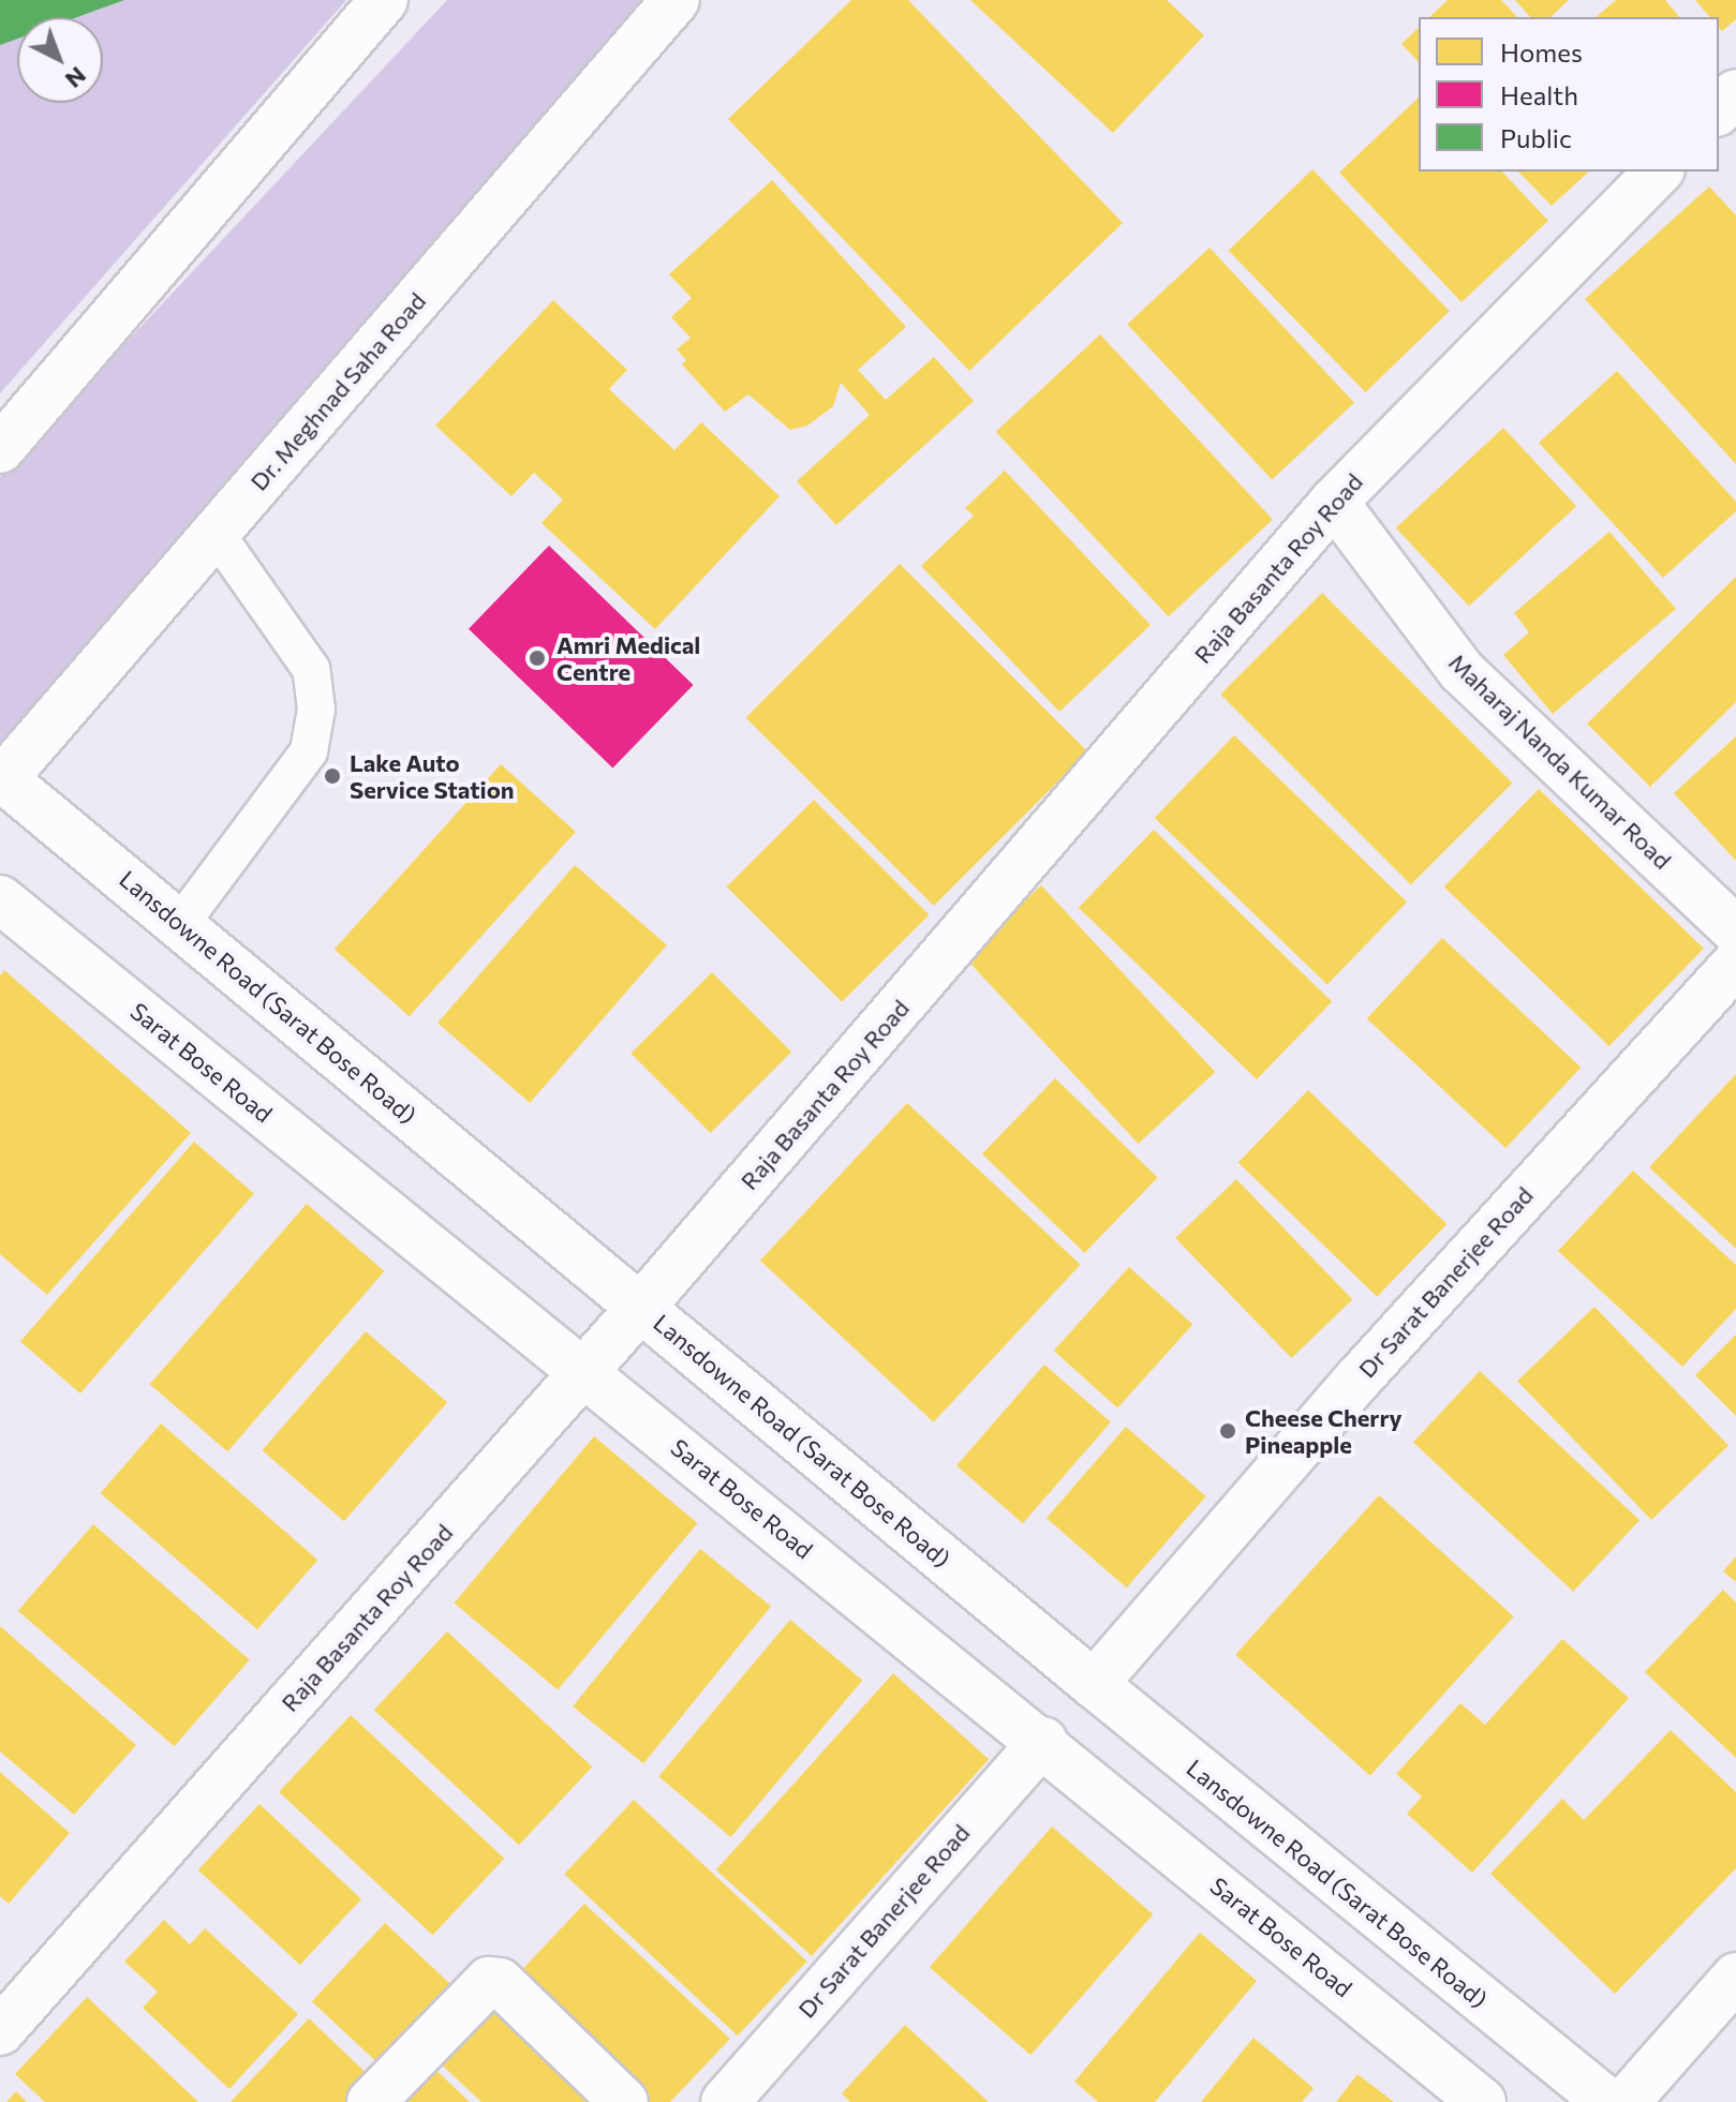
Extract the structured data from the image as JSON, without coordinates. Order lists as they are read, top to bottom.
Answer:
{
  "streets": {
    "street": [
      "Dr. Meghnad Saha Road",
      "Raja Basanta Roy Road",
      "Maharaj Nanda Kumar Road",
      "Lansdowne Road (Sarat Bose Road)",
      "Sarat Bose Road",
      "Dr Sarat Banerjee Road"
    ]
  },
  "crossings": [
    ["Dr. Meghnad Saha Road", "Lansdowne Road (Sarat Bose Road)"],
    ["Raja Basanta Roy Road", "Maharaj Nanda Kumar Road"],
    ["Raja Basanta Roy Road", "Lansdowne Road (Sarat Bose Road)"],
    ["Raja Basanta Roy Road", "Sarat Bose Road"],
    ["Lansdowne Road (Sarat Bose Road)", "Dr Sarat Banerjee Road"],
    ["Sarat Bose Road", "Dr Sarat Banerjee Road"]
  ],
  "places": ["Amri Medical Centre", "Lake Auto Service Station", "Cheese Cherry Pineapple"],
  "legend": ["Homes", "Health", "Public"],
  "north": "bottom right"
}
